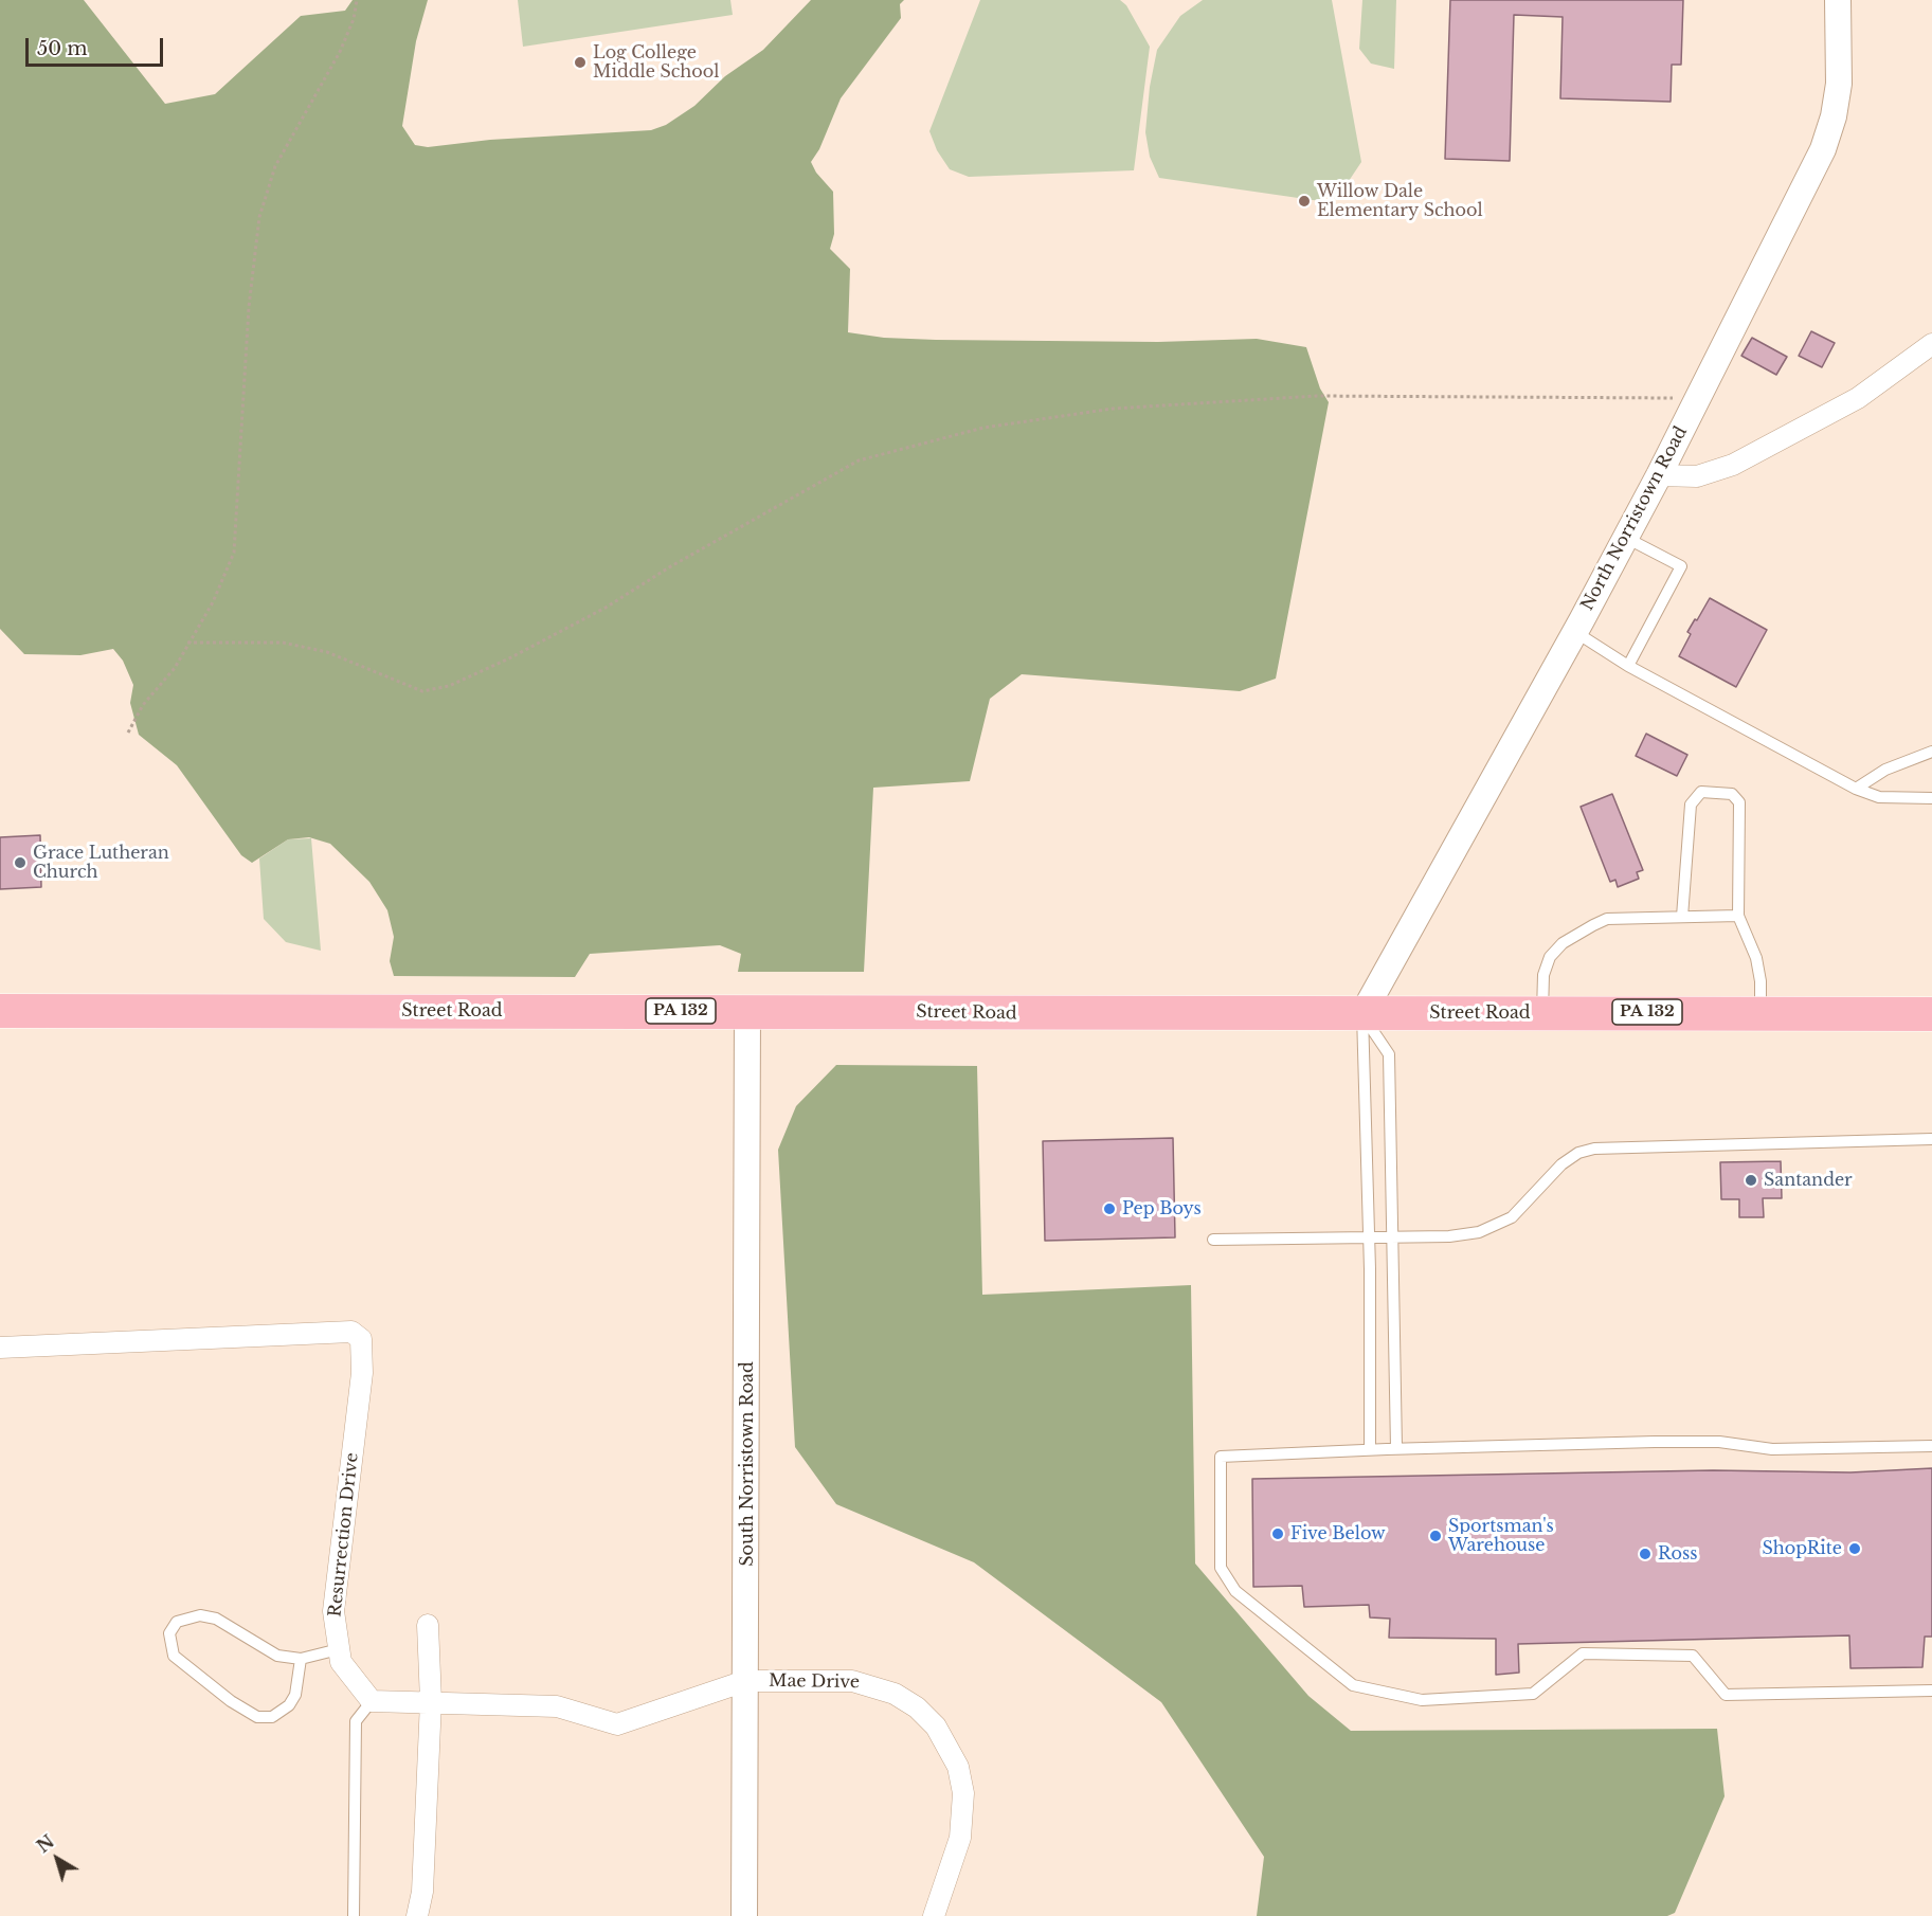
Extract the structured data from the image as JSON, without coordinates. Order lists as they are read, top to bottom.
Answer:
{
  "streets": {
    "main road": ["Street Road", "PA 132"],
    "street": [
      "North Norristown Road",
      "South Norristown Road",
      "Resurrection Drive",
      "Mae Drive"
    ]
  },
  "crossings": [
    ["North Norristown Road", "Street Road"],
    ["Street Road", "South Norristown Road"],
    ["South Norristown Road", "Mae Drive"]
  ],
  "places": [
    "Log College Middle School",
    "Willow Dale Elementary School",
    "Grace Lutheran Church",
    "Santander",
    "Pep Boys",
    "Five Below",
    "Sportsman's Warehouse",
    "ShopRite",
    "Ross"
  ],
  "scale_bar": "50 m",
  "north": "top left"
}
